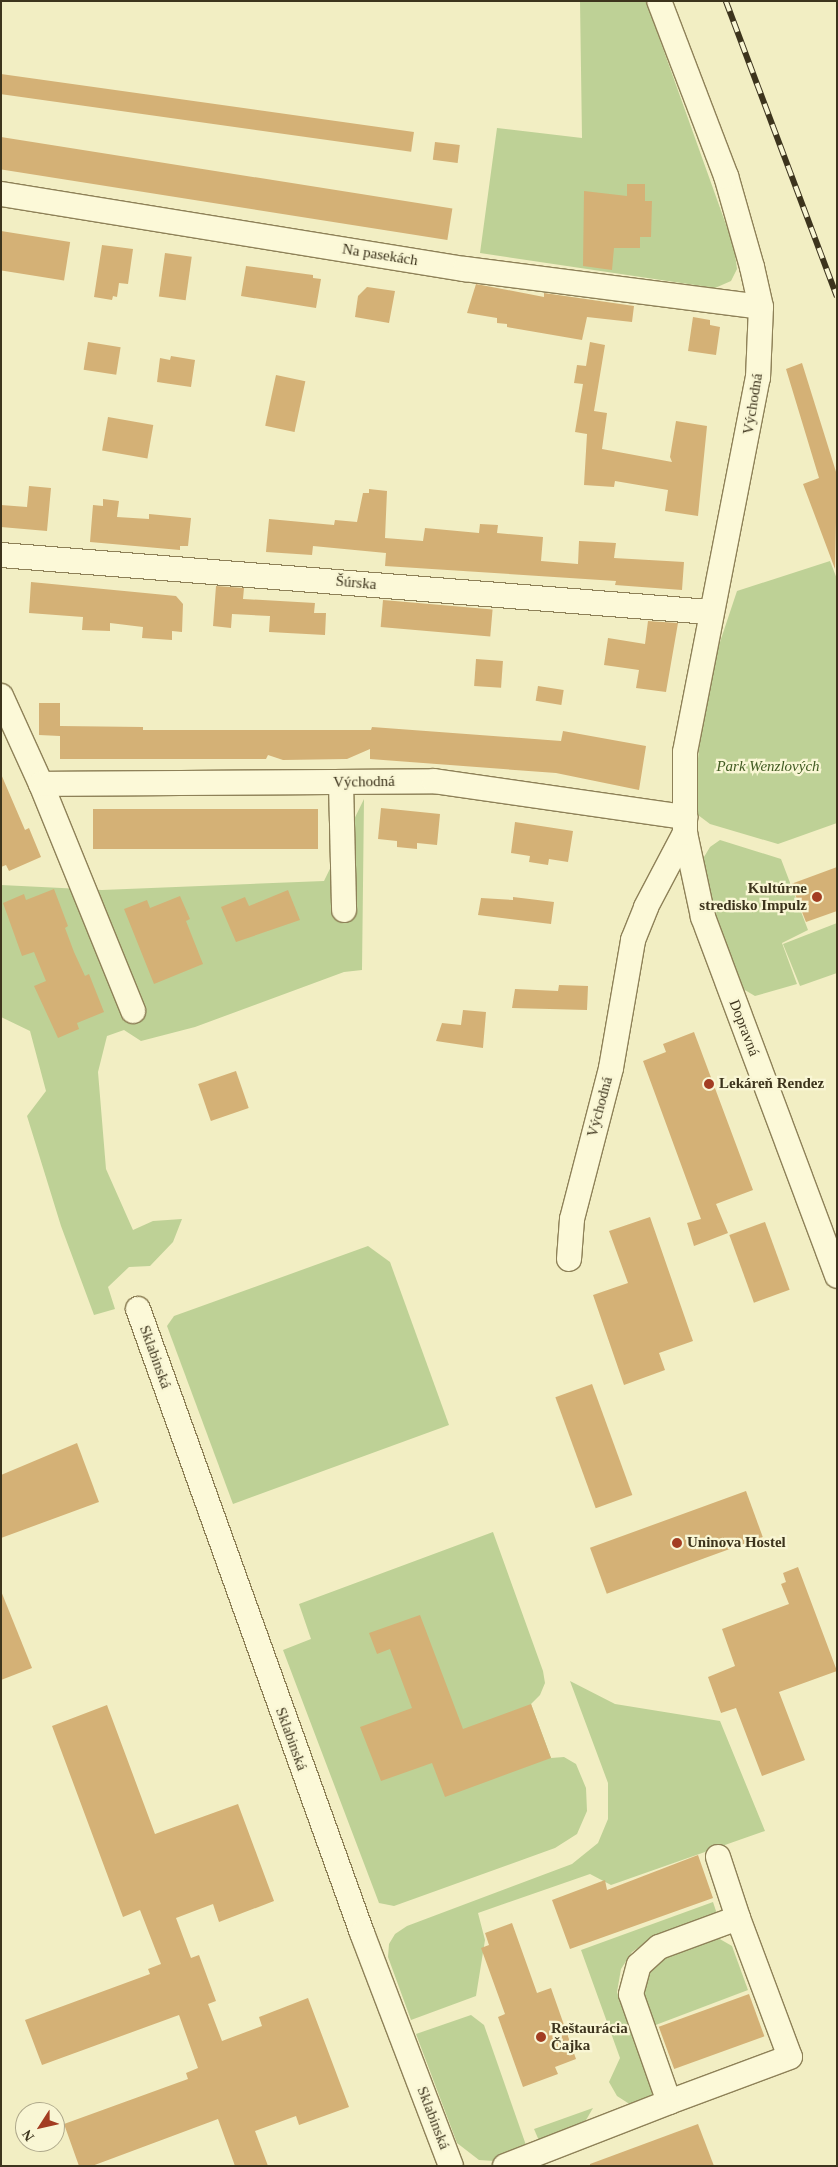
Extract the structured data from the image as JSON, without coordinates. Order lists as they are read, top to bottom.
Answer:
{
  "streets": {
    "street": [
      "Na pasekách",
      "Východná",
      "Šúrska",
      "Dopravná",
      "Sklabinská"
    ]
  },
  "crossings": [
    ["Na pasekách", "Východná"],
    ["Východná", "Šúrska"],
    ["Východná", "Dopravná"]
  ],
  "parks": ["Park Wenzlových"],
  "places": [
    "Kultúrne stredisko Impulz",
    "Lekáreň Rendez",
    "Uninova Hostel",
    "Reštaurácia Čajka"
  ],
  "north": "bottom left"
}
